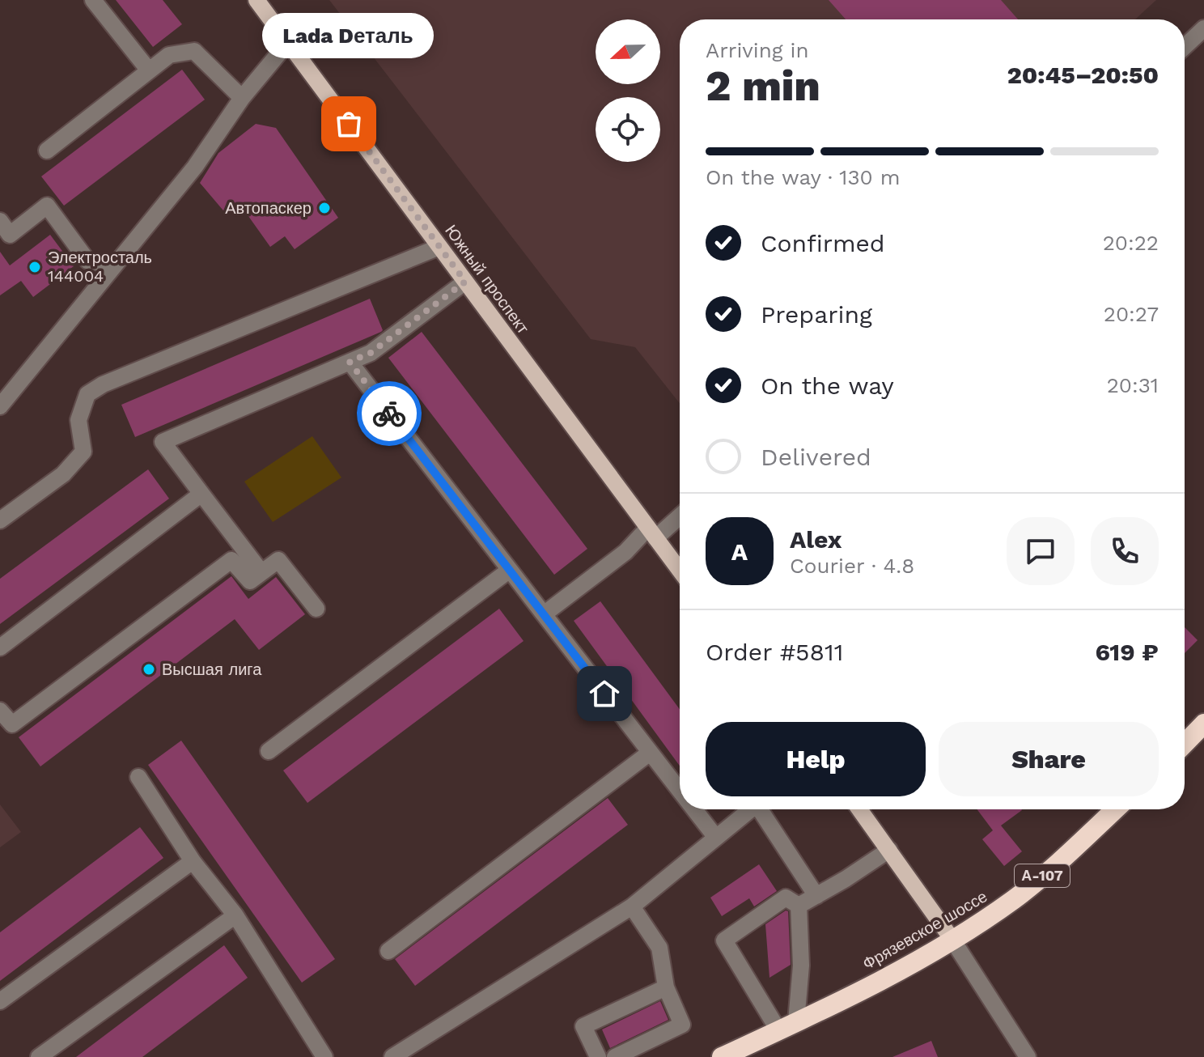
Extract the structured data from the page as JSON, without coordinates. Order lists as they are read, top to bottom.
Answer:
{
  "streets": {
    "highway": ["А-107", "Фрязевское шоссе"],
    "main road": ["Южный проспект"]
  },
  "places": [
    "Lada Dеталь",
    "Автопаскер",
    "Электросталь 144004",
    "Высшая лига"
  ],
  "north": "left",
  "page": {
    "bubble": "Lada Dеталь",
    "heading": ["2 min", "Arriving in", "20:45–20:50"],
    "panel": [
      "Alex",
      "Courier · 4.8",
      "Order #5811",
      "619 ₽"
    ],
    "bar": "On the way · 130 m",
    "list": [
      ["Confirmed", "20:22"],
      ["Preparing", "20:27"],
      ["On the way", "20:31"],
      "Delivered"
    ],
    "round": "A",
    "buttons": ["Help", "Share"]
  }
}
